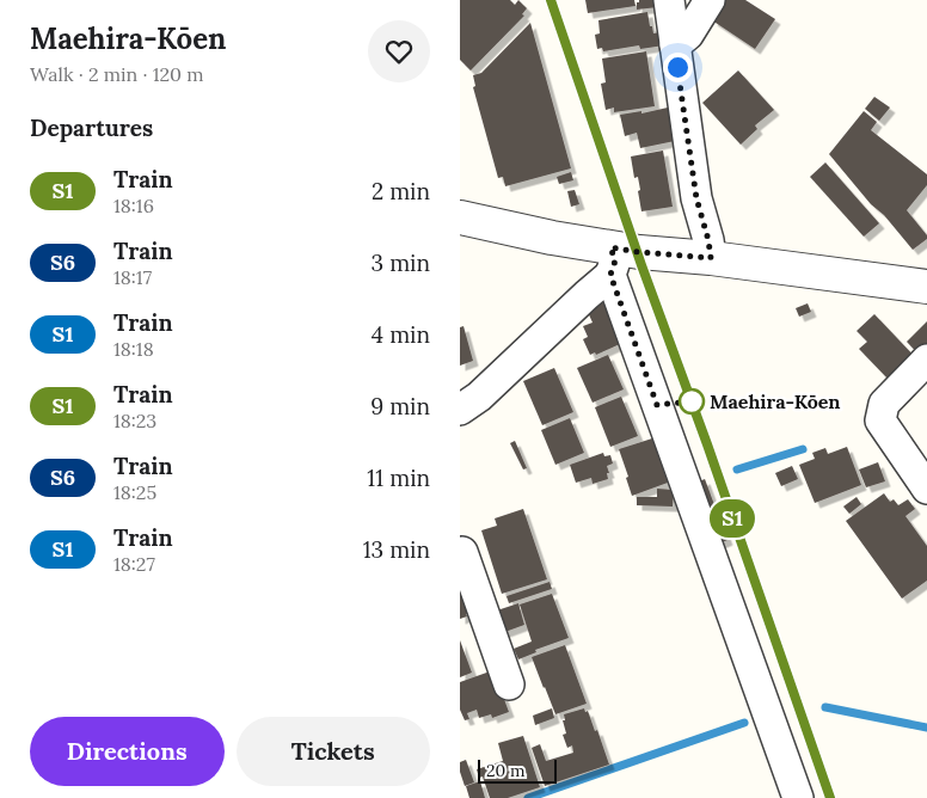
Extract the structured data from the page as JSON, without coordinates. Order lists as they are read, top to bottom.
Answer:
{
  "places": ["Maehira-Kōen"],
  "scale_bar": "20 m",
  "page": {
    "heading": [
      ["Maehira-Kōen", "Walk · 2 min · 120 m"],
      "Departures"
    ],
    "on_map": "S1",
    "list": [
      {
        "mark": "S1",
        "name": "Train",
        "note": "18:16",
        "value": "2 min"
      },
      {
        "mark": "S6",
        "name": "Train",
        "note": "18:17",
        "value": "3 min"
      },
      {
        "mark": "S1",
        "name": "Train",
        "note": "18:18",
        "value": "4 min"
      },
      {
        "mark": "S1",
        "name": "Train",
        "note": "18:23",
        "value": "9 min"
      },
      {
        "mark": "S6",
        "name": "Train",
        "note": "18:25",
        "value": "11 min"
      },
      {
        "mark": "S1",
        "name": "Train",
        "note": "18:27",
        "value": "13 min"
      }
    ],
    "buttons": ["Directions", "Tickets"],
    "scale": "20 m"
  }
}
